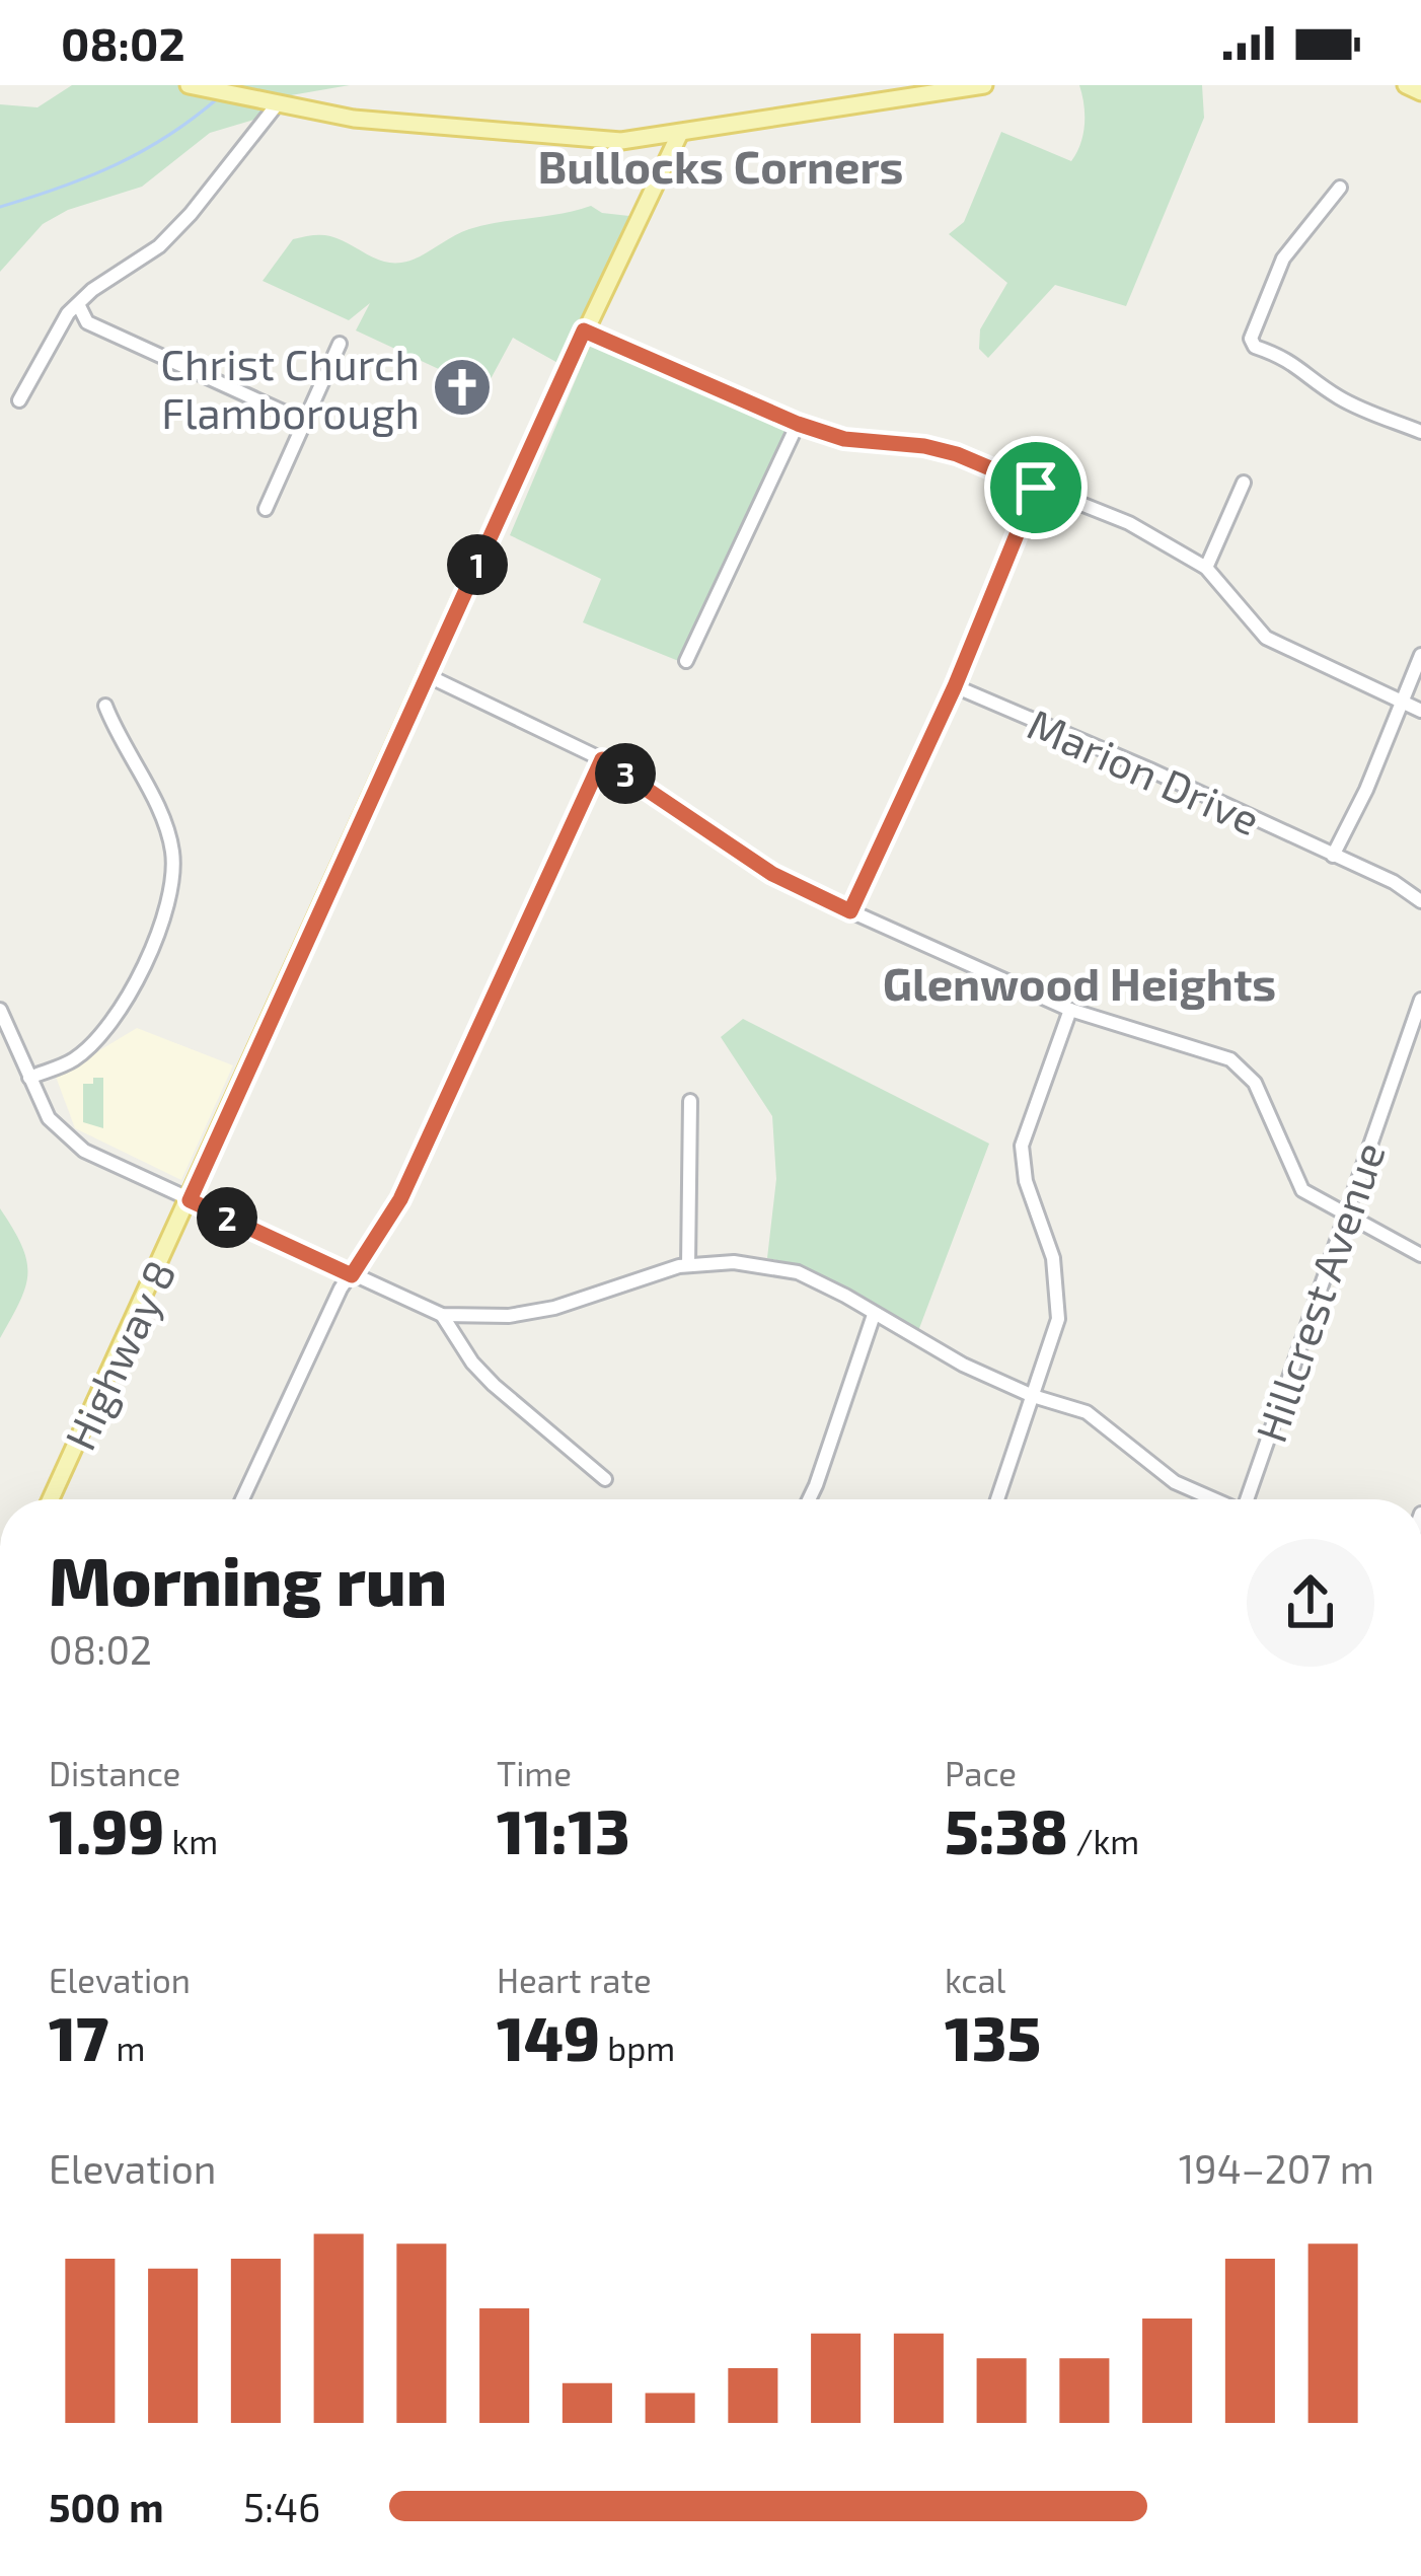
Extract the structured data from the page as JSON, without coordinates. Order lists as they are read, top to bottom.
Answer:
{
  "streets": {
    "main road": ["Highway 8"],
    "street": ["Marion Drive", "Hillcrest Avenue"]
  },
  "districts": ["Bullocks Corners", "Glenwood Heights"],
  "places": {
    "church": ["Christ Church Flamborough"]
  },
  "page": {
    "status": "08:02",
    "pins": ["1", "3", "2"],
    "heading": ["Morning run", "08:02"],
    "stats": [
      ["Distance", "1.99 km"],
      ["Time", "11:13"],
      ["Pace", "5:38 /km"],
      ["Elevation", "17 m"],
      ["Heart rate", "149 bpm"],
      ["kcal", "135"]
    ],
    "chart": ["Elevation", "194–207 m"],
    "list": [
      {
        "name": "500 m",
        "note": "5:46"
      }
    ]
  }
}
